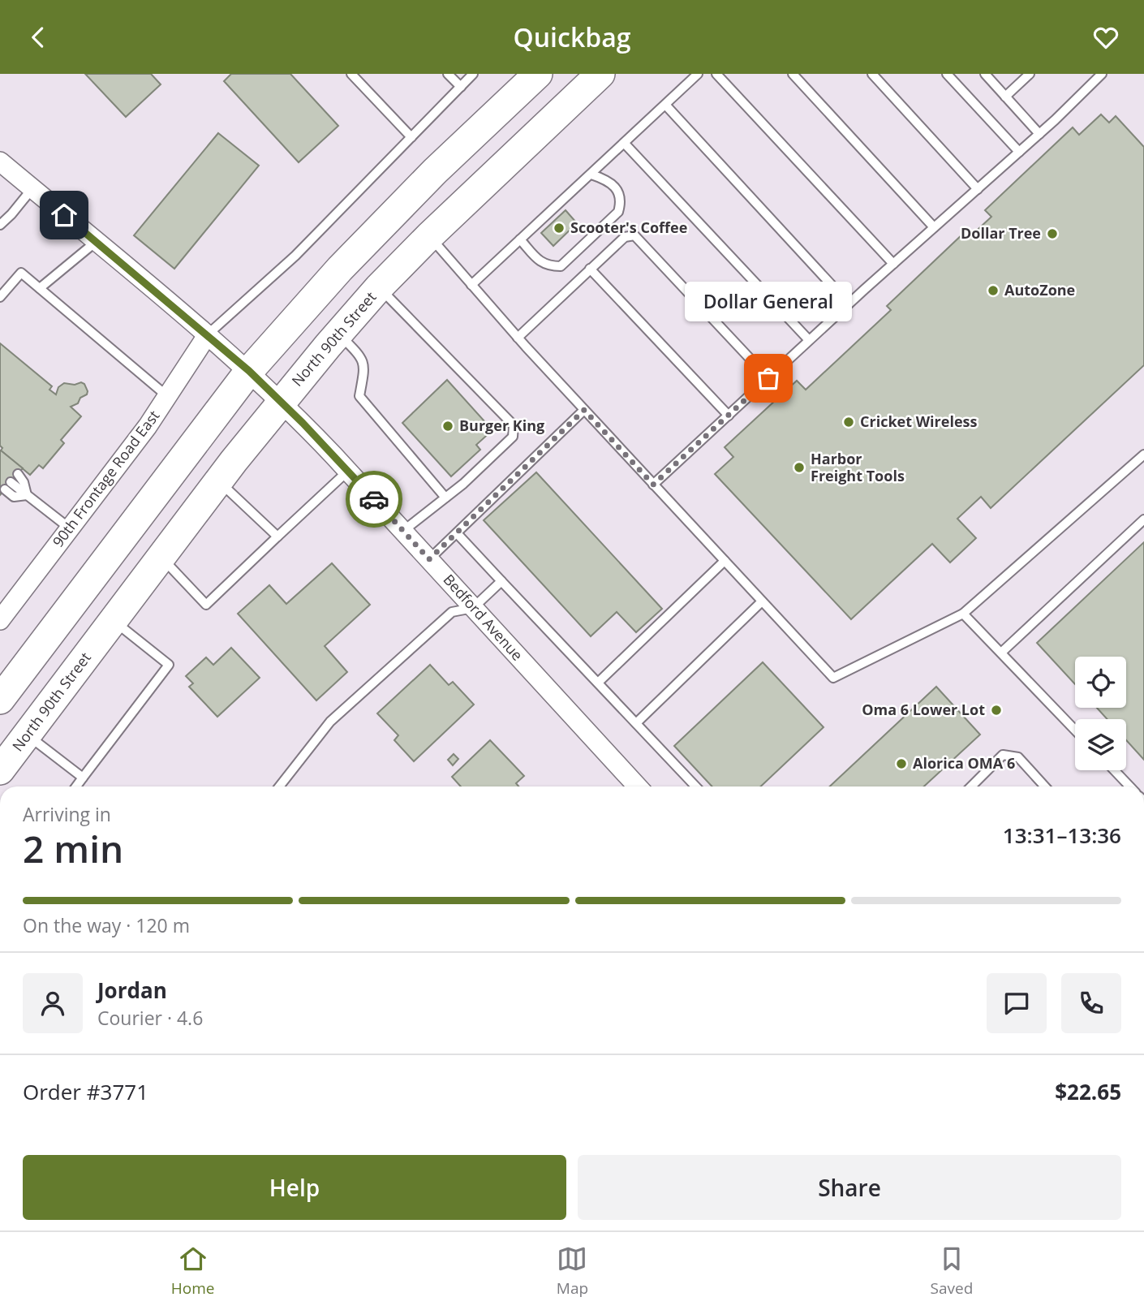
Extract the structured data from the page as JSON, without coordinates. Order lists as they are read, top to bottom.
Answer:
{
  "streets": {
    "main road": ["North 90th Street"],
    "street": ["90th Frontage Road East", "Bedford Avenue"]
  },
  "crossings": [
    ["North 90th Street", "Bedford Avenue"],
    ["90th Frontage Road East", "Bedford Avenue"]
  ],
  "places": [
    "Scooter's Coffee",
    "Dollar Tree",
    "AutoZone",
    "Dollar General",
    "Cricket Wireless",
    "Burger King",
    "Harbor Freight Tools",
    "Oma 6 Lower Lot",
    "Alorica OMA 6"
  ],
  "page": {
    "header": "Quickbag",
    "bubble": "Dollar General",
    "heading": ["2 min", "Arriving in", "13:31–13:36"],
    "panel": [
      "Jordan",
      "Courier · 4.6",
      "Order #3771",
      "$22.65"
    ],
    "bar": "On the way · 120 m",
    "buttons": ["Help", "Share"],
    "tabs": ["Home", "Map", "Saved"]
  }
}
